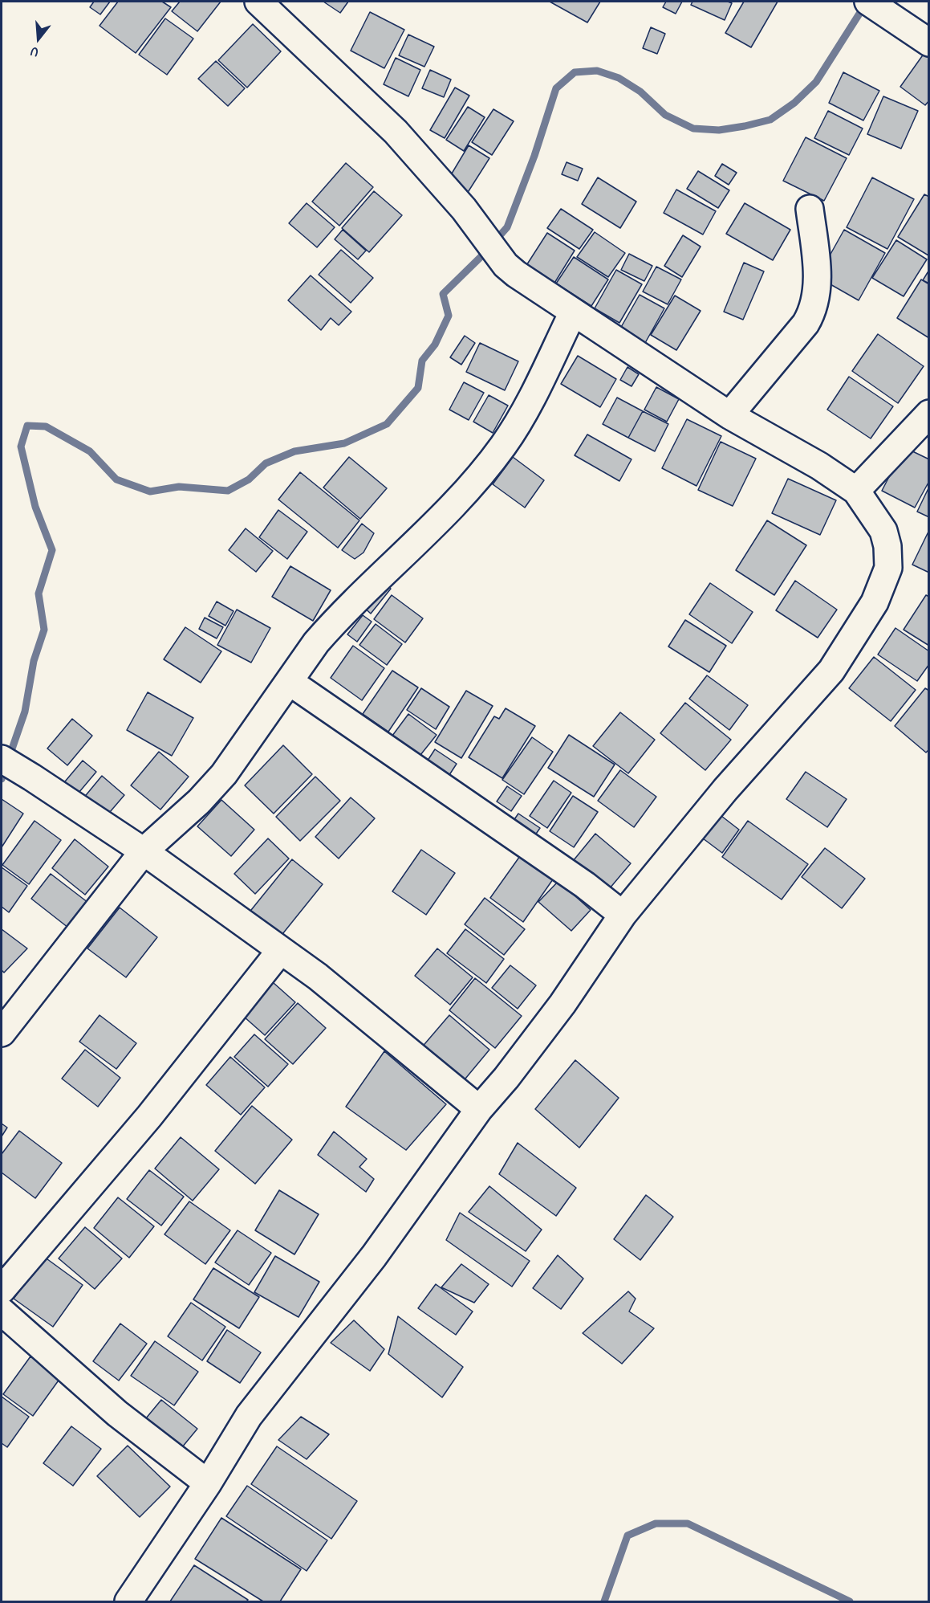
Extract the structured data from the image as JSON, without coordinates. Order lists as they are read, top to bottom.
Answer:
{
  "north": "bottom"
}
